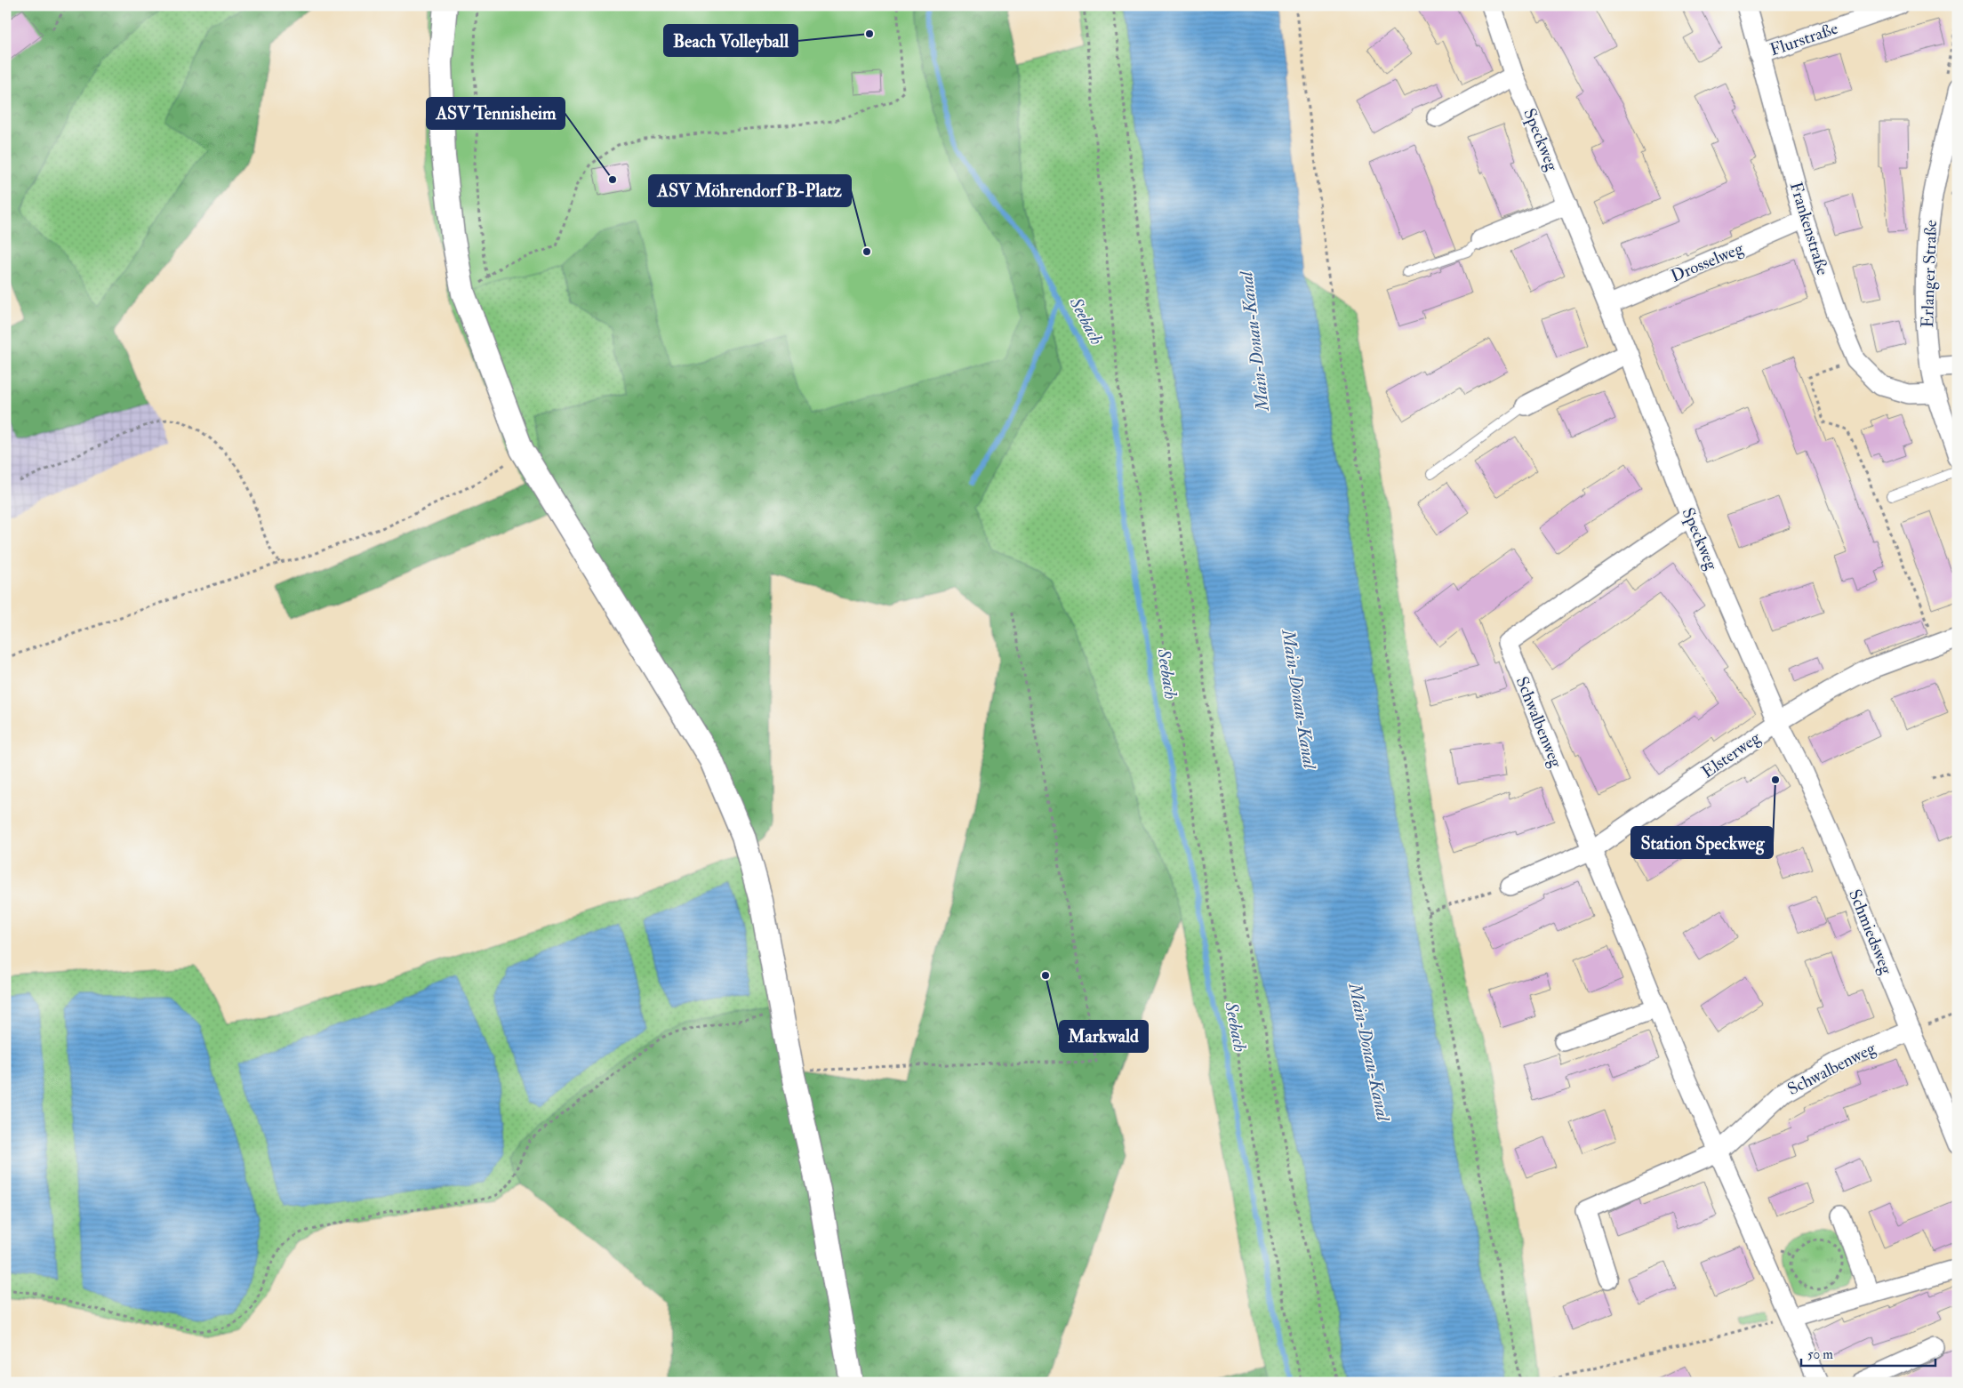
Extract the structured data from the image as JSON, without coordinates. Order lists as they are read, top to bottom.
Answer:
{
  "streets": {
    "street": [
      "Flurstraße",
      "Speckweg",
      "Frankenstraße",
      "Drosselweg",
      "Erlanger Straße",
      "Schwalbenweg",
      "Elsterweg",
      "Schmiedsweg"
    ]
  },
  "crossings": [
    ["Flurstraße", "Frankenstraße"],
    ["Speckweg", "Drosselweg"],
    ["Speckweg", "Schwalbenweg"],
    ["Speckweg", "Elsterweg"],
    ["Speckweg", "Schmiedsweg"],
    ["Frankenstraße", "Drosselweg"],
    ["Frankenstraße", "Erlanger Straße"],
    ["Schwalbenweg", "Elsterweg"],
    ["Schwalbenweg", "Schmiedsweg"],
    ["Elsterweg", "Schmiedsweg"]
  ],
  "water": ["Seebach", "Main-Donau-Kanal"],
  "places": [
    "Beach Volleyball",
    "ASV Tennisheim",
    "ASV Möhrendorf B-Platz",
    "Station Speckweg",
    "Markwald"
  ],
  "scale_bar": "50 m"
}
